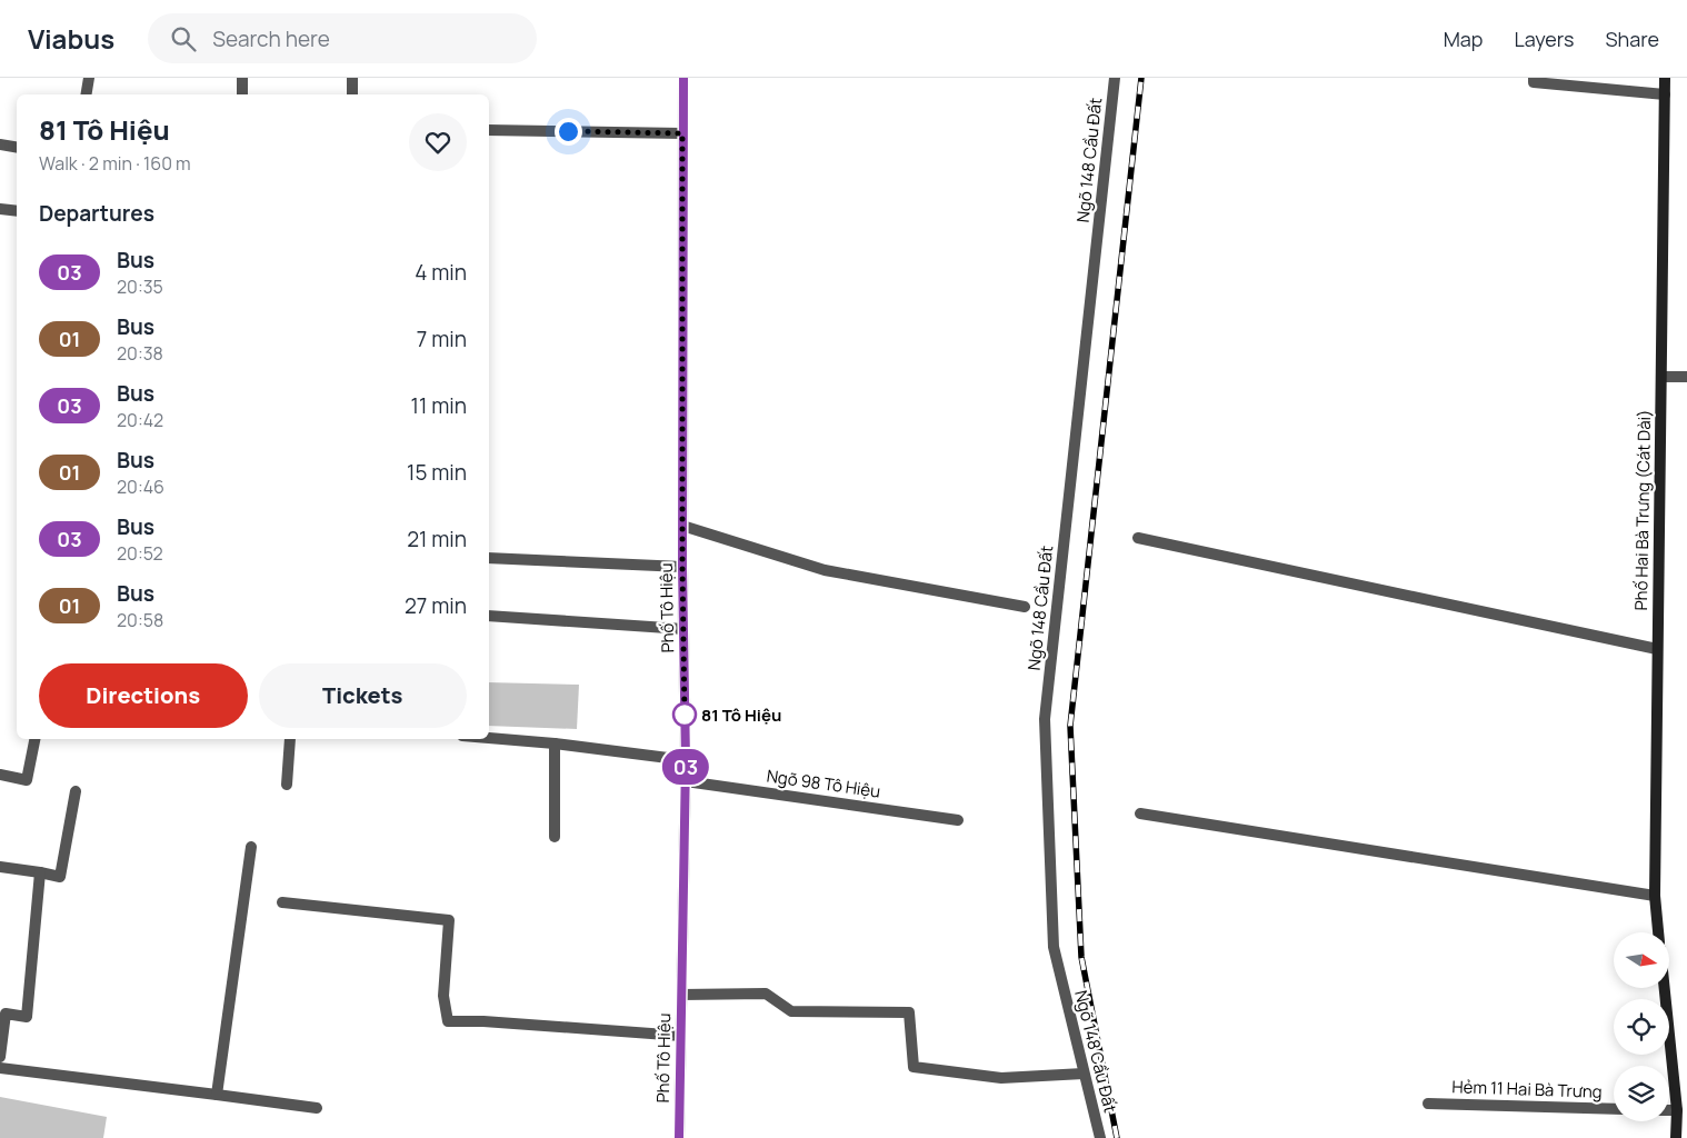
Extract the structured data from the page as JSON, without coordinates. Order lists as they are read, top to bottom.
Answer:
{
  "streets": {
    "main road": ["Phố Hai Bà Trưng (Cát Dài)", "Phố Tô Hiệu"],
    "street": ["Ngõ 148 Cầu Đất", "Ngõ 98 Tô Hiệu", "Hẻm 11 Hai Bà Trưng"]
  },
  "crossings": [
    ["Phố Tô Hiệu", "Ngõ 98 Tô Hiệu"]
  ],
  "places": ["81 Tô Hiệu"],
  "lines": ["bus line 03"],
  "north": "right",
  "page": {
    "header": "Viabus",
    "search": "Search here",
    "nav": ["Map", "Layers", "Share"],
    "on_map": "03",
    "heading": [
      ["81 Tô Hiệu", "Walk · 2 min · 160 m"],
      "Departures"
    ],
    "list": [
      {
        "mark": "03",
        "name": "Bus",
        "note": "20:35",
        "value": "4 min"
      },
      {
        "mark": "01",
        "name": "Bus",
        "note": "20:38",
        "value": "7 min"
      },
      {
        "mark": "03",
        "name": "Bus",
        "note": "20:42",
        "value": "11 min"
      },
      {
        "mark": "01",
        "name": "Bus",
        "note": "20:46",
        "value": "15 min"
      },
      {
        "mark": "03",
        "name": "Bus",
        "note": "20:52",
        "value": "21 min"
      },
      {
        "mark": "01",
        "name": "Bus",
        "note": "20:58",
        "value": "27 min"
      }
    ],
    "buttons": ["Directions", "Tickets"]
  }
}
